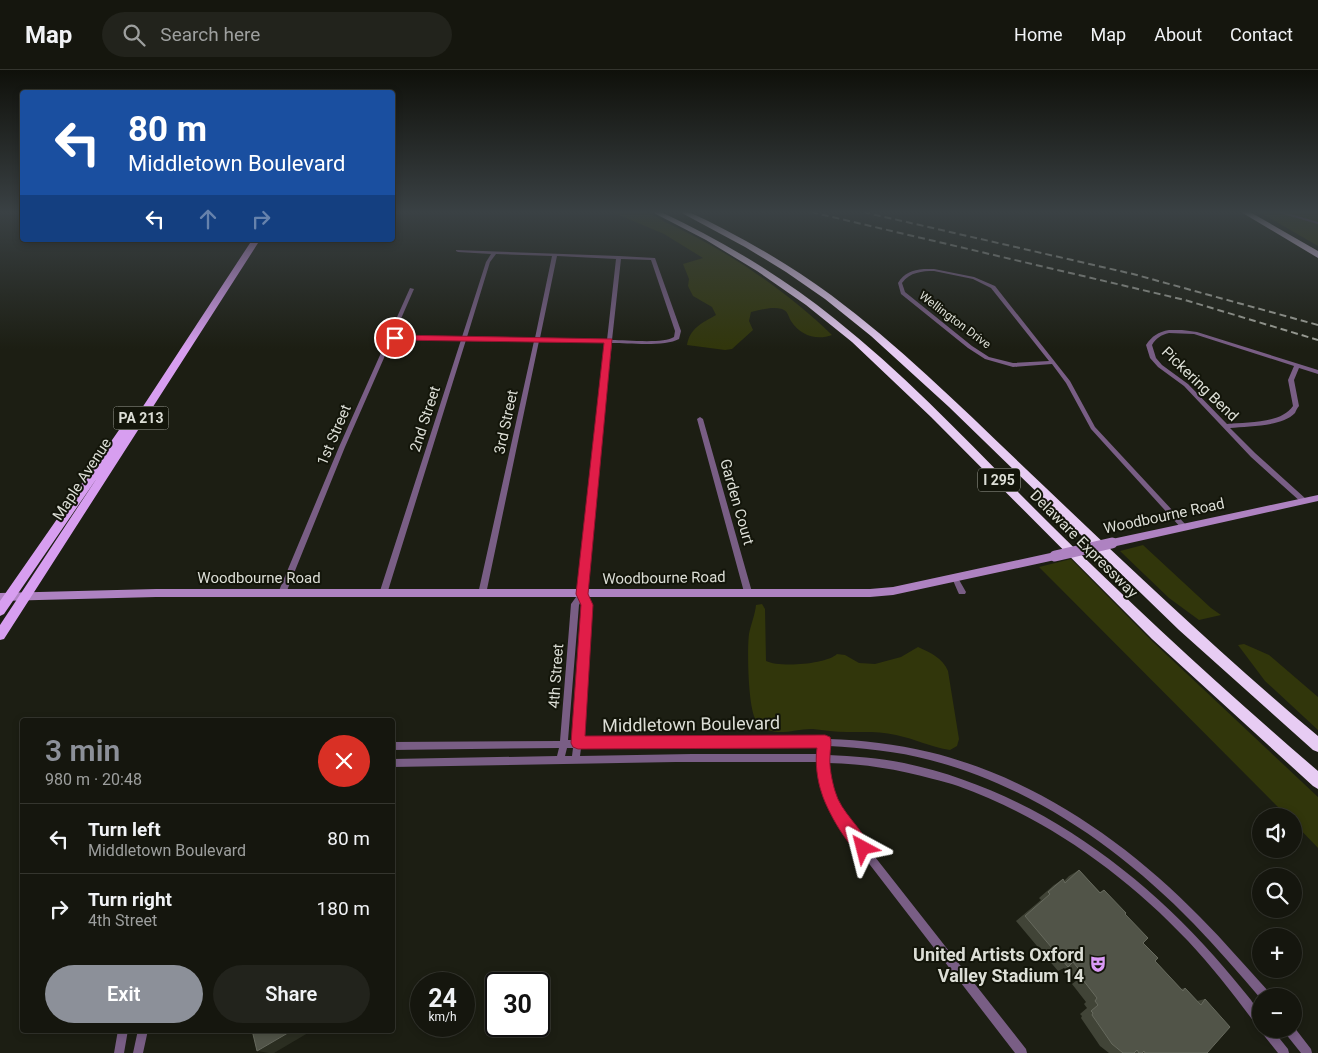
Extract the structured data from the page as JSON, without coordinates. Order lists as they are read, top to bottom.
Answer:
{
  "streets": {
    "highway": ["I 295", "Delaware Expressway"],
    "main road": ["PA 213", "Maple Avenue", "Woodbourne Road"],
    "street": [
      "Wellington Drive",
      "Pickering Bend",
      "2nd Street",
      "3rd Street",
      "1st Street",
      "Garden Court",
      "4th Street",
      "Middletown Boulevard"
    ]
  },
  "crossings": [
    ["Wellington Drive", "Woodbourne Road"],
    ["Pickering Bend", "Woodbourne Road"],
    ["2nd Street", "Woodbourne Road"],
    ["3rd Street", "Woodbourne Road"],
    ["1st Street", "Woodbourne Road"],
    ["Maple Avenue", "Woodbourne Road"],
    ["Garden Court", "Woodbourne Road"],
    ["Woodbourne Road", "4th Street"],
    ["4th Street", "Middletown Boulevard"]
  ],
  "places": {
    "theatre": ["United Artists Oxford Valley Stadium 14"]
  },
  "page": {
    "header": "Map",
    "search": "Search here",
    "nav": [
      "Home",
      "Map",
      "About",
      "Contact"
    ],
    "turn": ["80 m", "Middletown Boulevard"],
    "heading": ["3 min", "980 m · 20:48"],
    "list": [
      {
        "name": "Turn left",
        "note": "Middletown Boulevard",
        "value": "80 m"
      },
      {
        "name": "Turn right",
        "note": "4th Street",
        "value": "180 m"
      }
    ],
    "map_buttons": ["+", "−"],
    "buttons": ["Exit", "Share"],
    "speed": "24 km/h",
    "limit": "30"
  }
}
